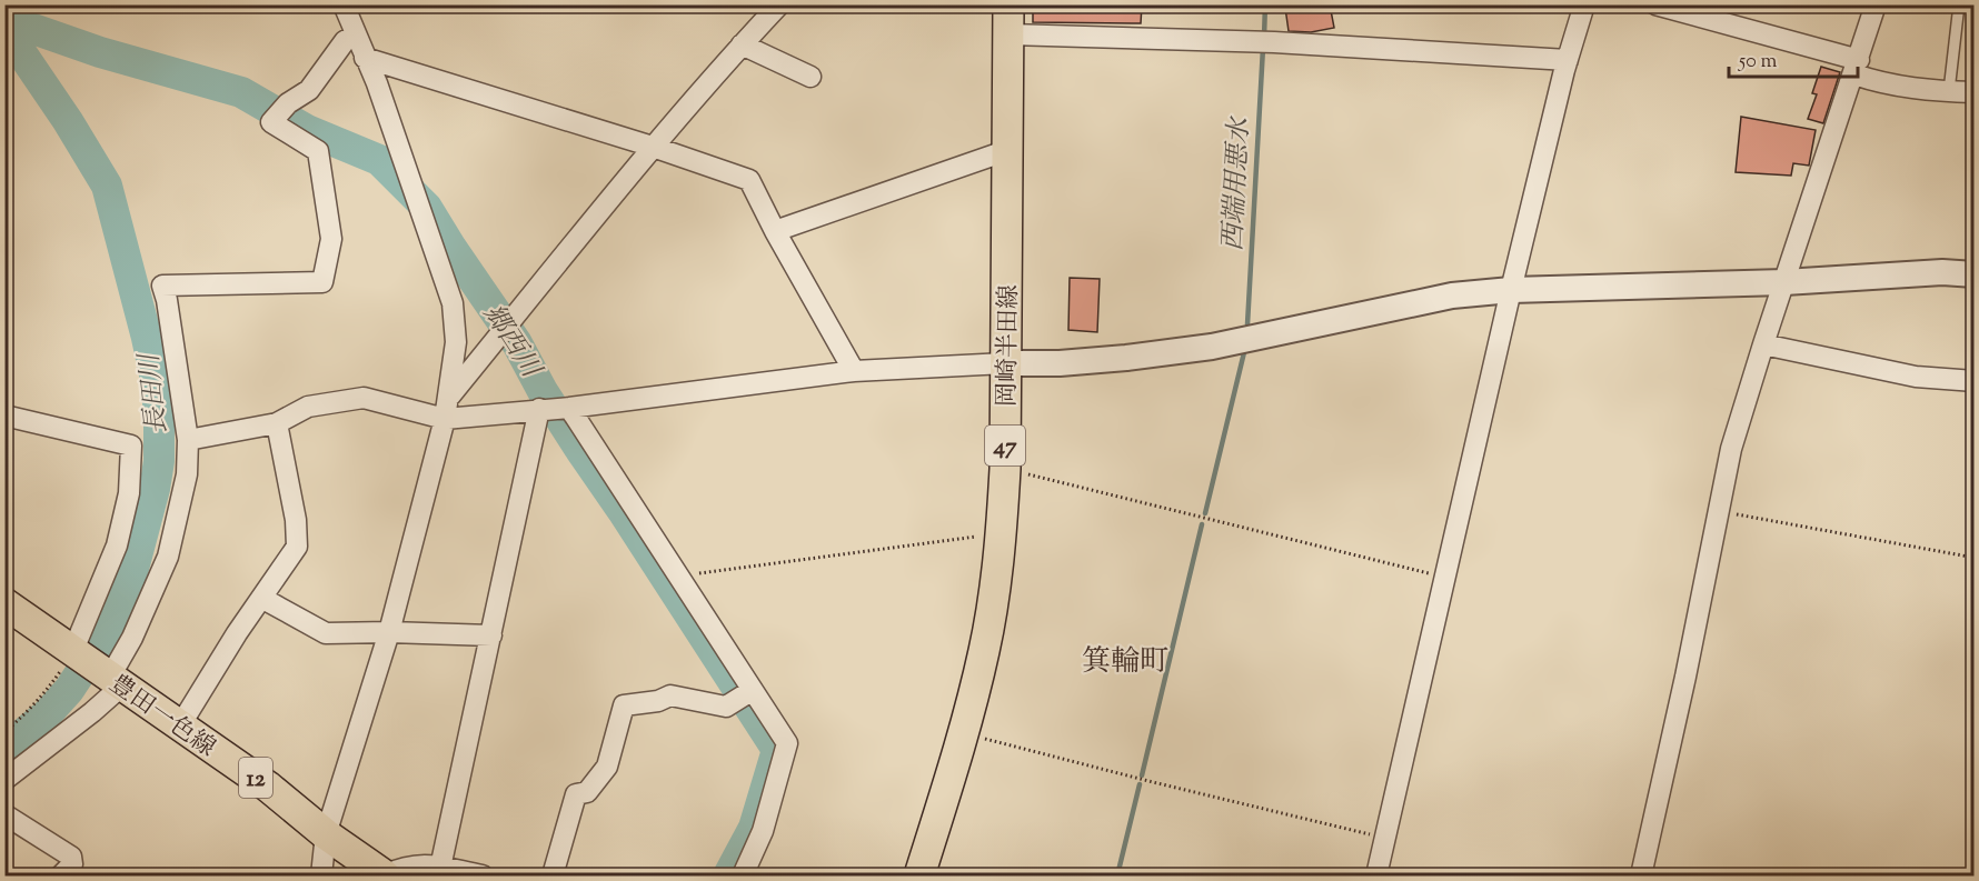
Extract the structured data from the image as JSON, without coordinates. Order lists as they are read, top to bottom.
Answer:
{
  "streets": {
    "main road": [
      "岡崎半田線",
      "47",
      "豊田一色線",
      "12"
    ]
  },
  "districts": ["箕輪町"],
  "water": ["西端用悪水", "郷西川", "長田川"],
  "scale_bar": "50 m"
}
